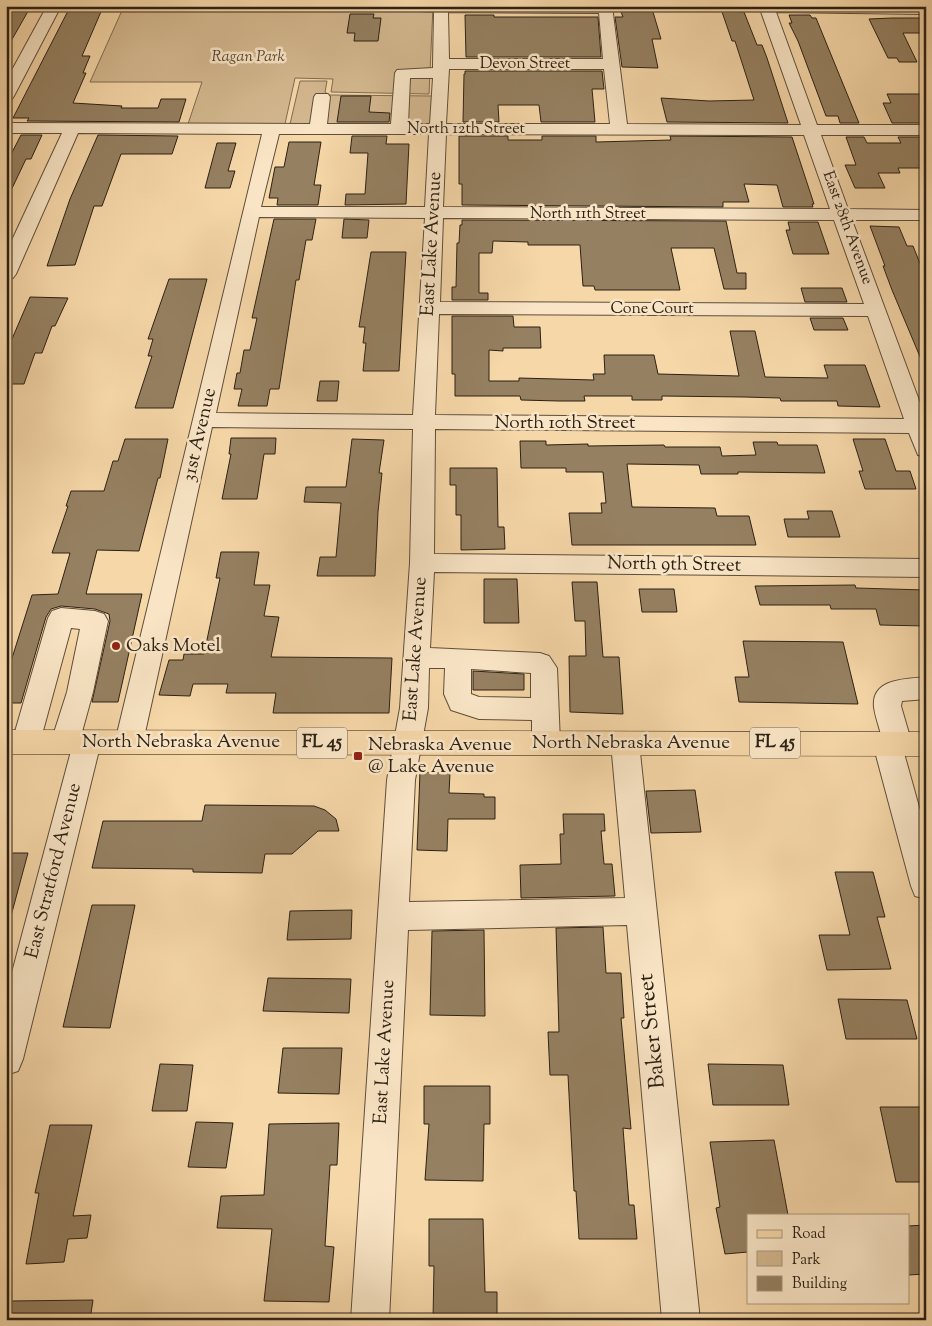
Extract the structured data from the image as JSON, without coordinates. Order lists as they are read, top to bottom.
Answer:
{
  "streets": {
    "main road": ["North Nebraska Avenue", "FL 45"],
    "street": [
      "Devon Street",
      "North 12th Street",
      "North 11th Street",
      "East 28th Avenue",
      "East Lake Avenue",
      "Cone Court",
      "North 10th Street",
      "31st Avenue",
      "North 9th Street",
      "East Stratford Avenue",
      "Baker Street"
    ]
  },
  "crossings": [
    ["Devon Street", "North 12th Street"],
    ["Devon Street", "East Lake Avenue"],
    ["North 12th Street", "East 28th Avenue"],
    ["North 12th Street", "East Lake Avenue"],
    ["North 12th Street", "31st Avenue"],
    ["North 11th Street", "East 28th Avenue"],
    ["North 11th Street", "East Lake Avenue"],
    ["North 11th Street", "31st Avenue"],
    ["East 28th Avenue", "Cone Court"],
    ["East 28th Avenue", "North 10th Street"],
    ["East Lake Avenue", "Cone Court"],
    ["East Lake Avenue", "North 10th Street"],
    ["East Lake Avenue", "North 9th Street"],
    ["East Lake Avenue", "North Nebraska Avenue"],
    ["North 10th Street", "31st Avenue"],
    ["31st Avenue", "North Nebraska Avenue"],
    ["North Nebraska Avenue", "East Stratford Avenue"],
    ["North Nebraska Avenue", "Baker Street"]
  ],
  "parks": ["Ragan Park"],
  "places": {
    "other": ["Oaks Motel"],
    "transit": ["Nebraska Avenue @ Lake Avenue"]
  },
  "legend": ["Road", "Park", "Building"]
}
